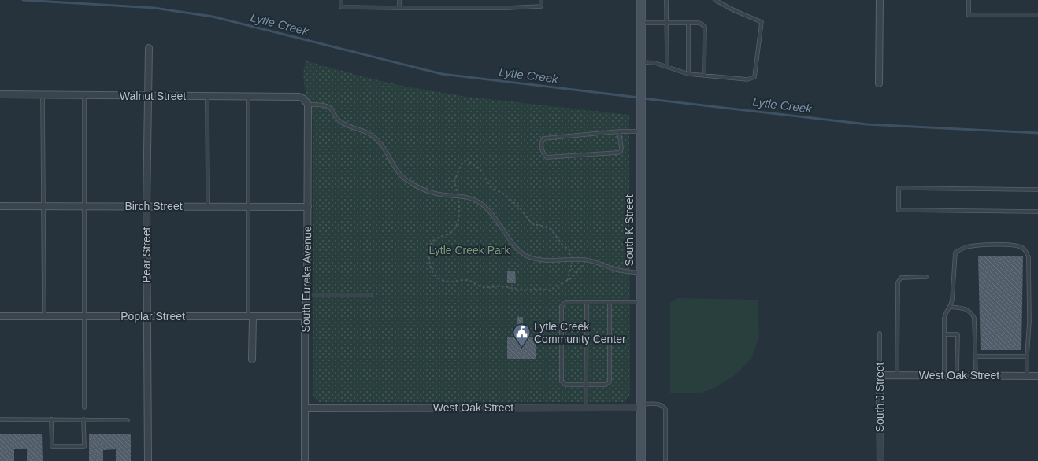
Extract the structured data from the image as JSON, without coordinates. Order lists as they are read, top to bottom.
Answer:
{
  "streets": {
    "street": [
      "Walnut Street",
      "Birch Street",
      "South K Street",
      "Pear Street",
      "South Eureka Avenue",
      "Poplar Street",
      "West Oak Street",
      "South J Street"
    ]
  },
  "crossings": [
    ["Walnut Street", "Pear Street"],
    ["Walnut Street", "South Eureka Avenue"],
    ["Birch Street", "Pear Street"],
    ["Birch Street", "South Eureka Avenue"],
    ["South K Street", "West Oak Street"],
    ["Pear Street", "Poplar Street"],
    ["South Eureka Avenue", "Poplar Street"],
    ["South Eureka Avenue", "West Oak Street"],
    ["West Oak Street", "South J Street"]
  ],
  "water": ["Lytle Creek"],
  "parks": ["Lytle Creek Park"],
  "places": {
    "public building": ["Lytle Creek Community Center"]
  }
}
